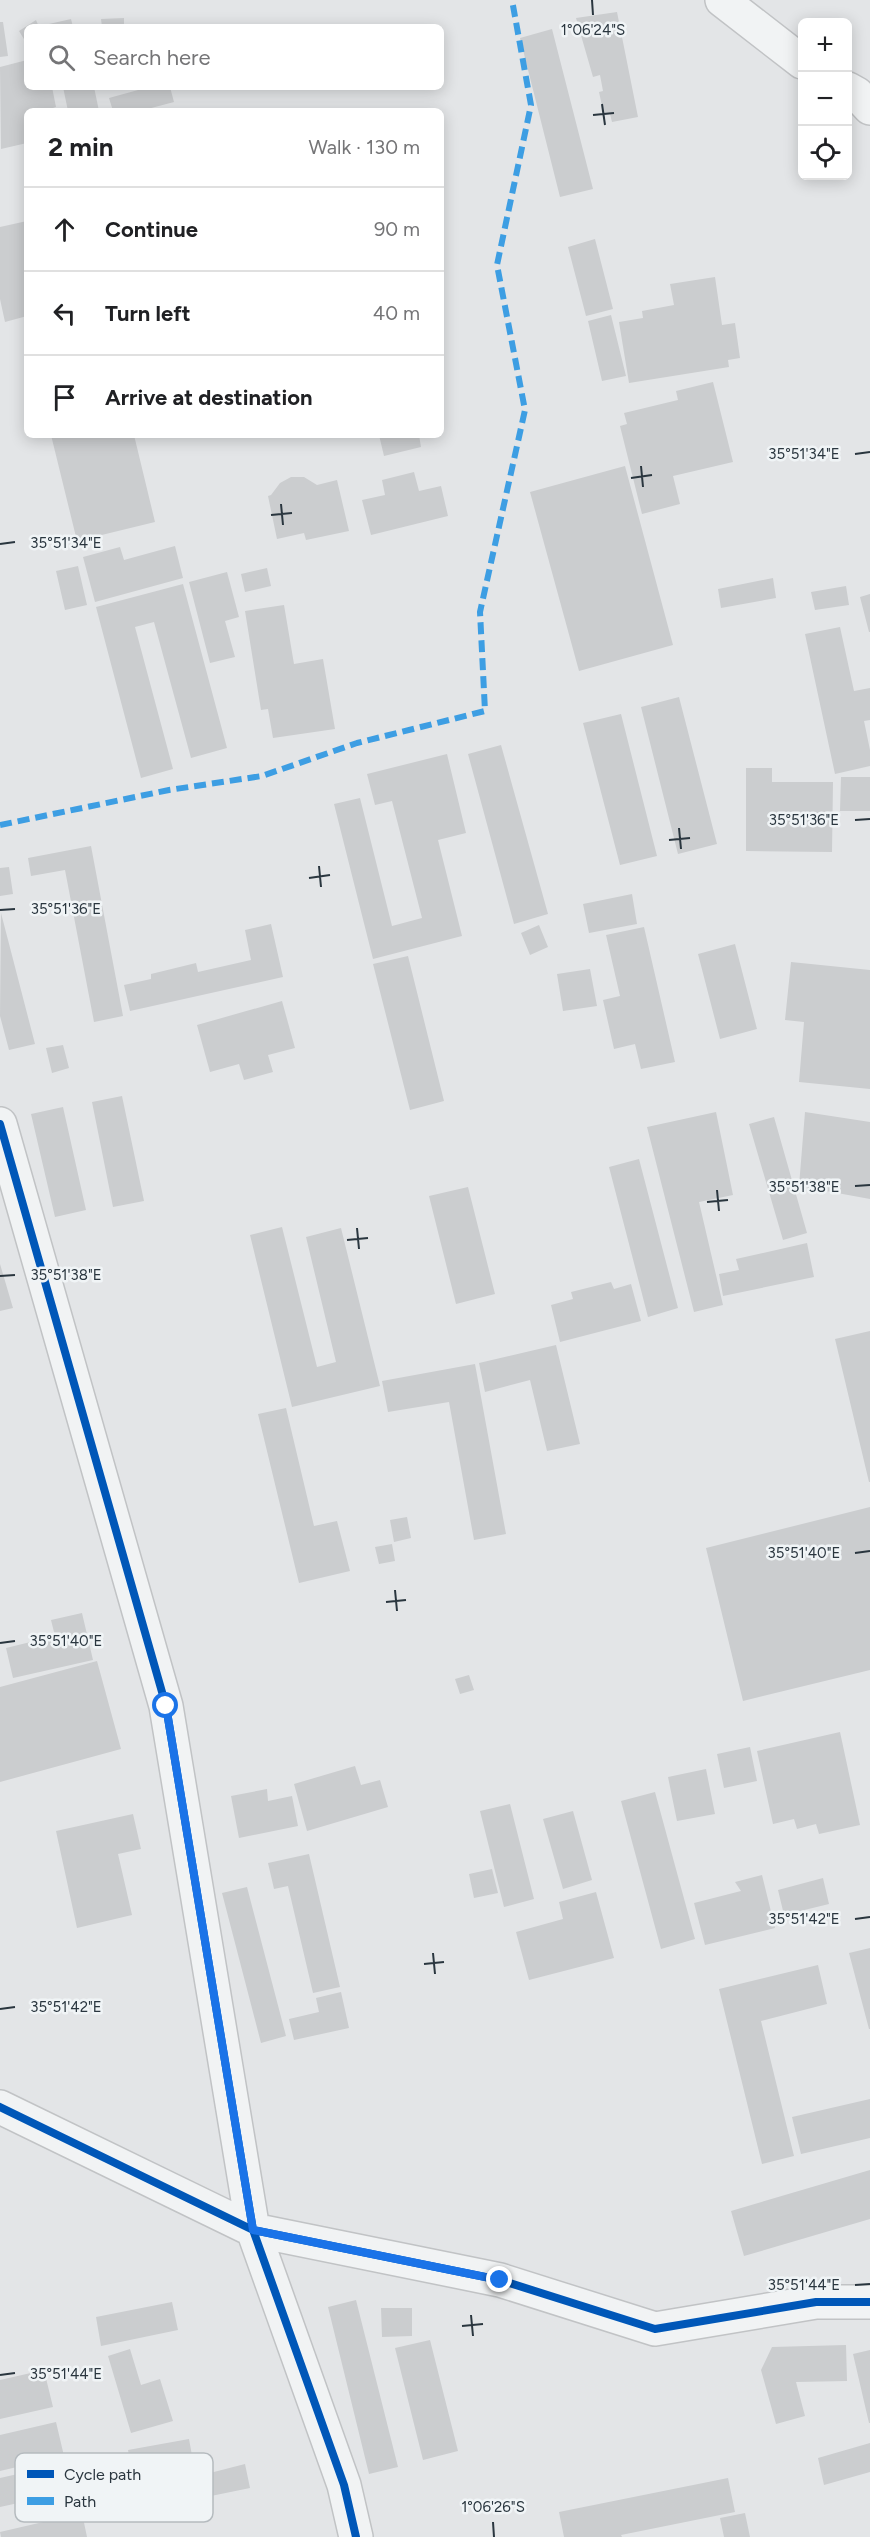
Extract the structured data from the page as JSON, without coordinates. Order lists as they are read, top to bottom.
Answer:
{
  "legend": ["Cycle path", "Path"],
  "page": {
    "map_buttons": ["+", "−"],
    "search": "Search here",
    "heading": ["2 min", "Walk · 130 m"],
    "list": [
      ["Continue", "90 m"],
      ["Turn left", "40 m"],
      "Arrive at destination"
    ]
  },
  "coordinates": [
    "1°06'24\"S",
    "35°51'34\"E",
    "35°51'36\"E",
    "35°51'38\"E",
    "35°51'40\"E",
    "35°51'42\"E",
    "35°51'44\"E",
    "1°06'26\"S"
  ]
}
